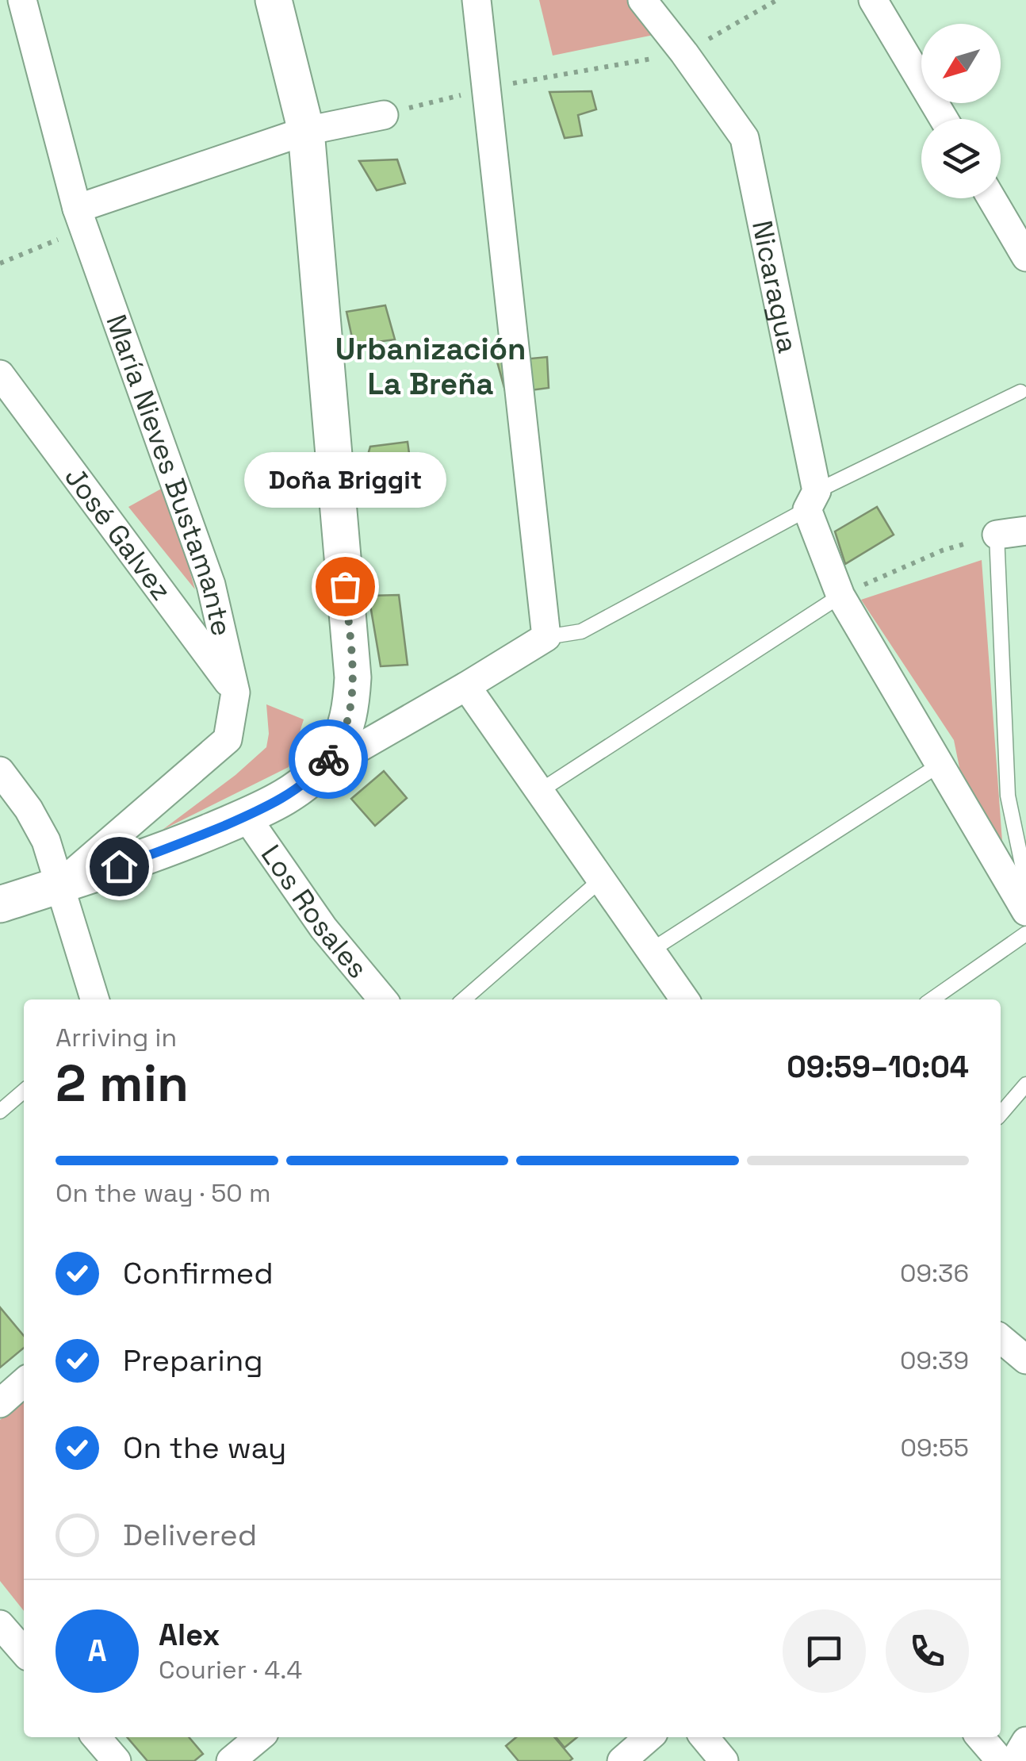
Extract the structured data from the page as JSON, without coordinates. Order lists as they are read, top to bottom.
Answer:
{
  "streets": {
    "street": [
      "Nicaragua",
      "María Nieves Bustamante",
      "José Galvez",
      "Los Rosales"
    ]
  },
  "crossings": [
    ["María Nieves Bustamante", "José Galvez"]
  ],
  "districts": ["Urbanización La Breña"],
  "places": ["Doña Briggit"],
  "north": "bottom left",
  "page": {
    "bubble": "Doña Briggit",
    "heading": ["2 min", "Arriving in", "09:59–10:04"],
    "panel": ["Alex", "Courier · 4.4"],
    "bar": "On the way · 50 m",
    "list": [
      ["Confirmed", "09:36"],
      ["Preparing", "09:39"],
      ["On the way", "09:55"],
      "Delivered"
    ],
    "round": "A"
  }
}
